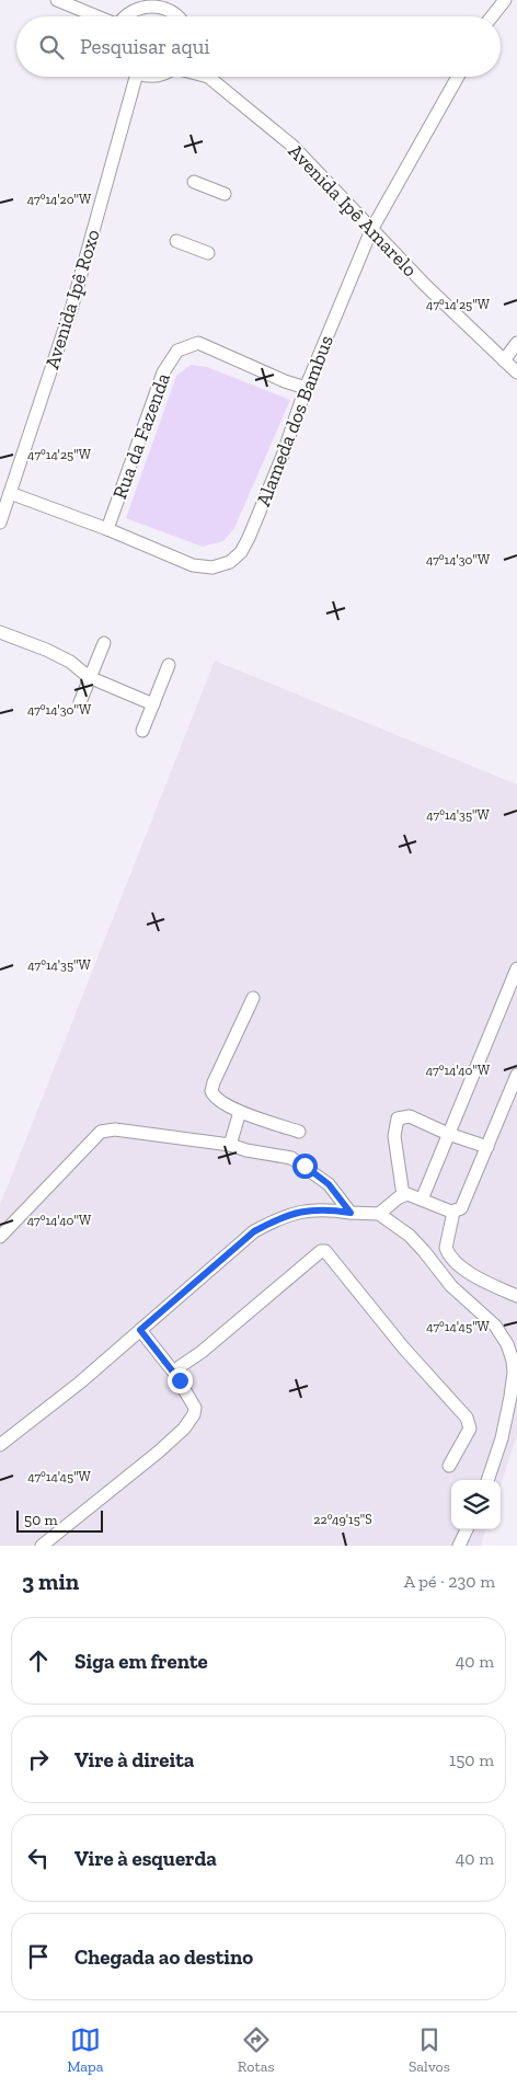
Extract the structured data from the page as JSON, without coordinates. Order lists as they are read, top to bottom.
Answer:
{
  "streets": {
    "street": [
      "Avenida Ipê Amarelo",
      "Avenida Ipê Roxo",
      "Alameda dos Bambus",
      "Rua da Fazenda"
    ]
  },
  "crossings": [
    ["Avenida Ipê Amarelo", "Alameda dos Bambus"],
    ["Avenida Ipê Roxo", "Alameda dos Bambus"],
    ["Alameda dos Bambus", "Rua da Fazenda"]
  ],
  "scale_bar": "50 m",
  "page": {
    "search": "Pesquisar aqui",
    "scale": "50 m",
    "heading": ["3 min", "A pé · 230 m"],
    "list": [
      ["Siga em frente", "40 m"],
      ["Vire à direita", "150 m"],
      ["Vire à esquerda", "40 m"],
      "Chegada ao destino"
    ],
    "nav": ["Mapa", "Rotas", "Salvos"]
  },
  "coordinates": [
    "47°14'20\"W",
    "47°14'25\"W",
    "47°14'30\"W",
    "47°14'35\"W",
    "47°14'40\"W",
    "47°14'45\"W",
    "22°49'15\"S"
  ]
}
